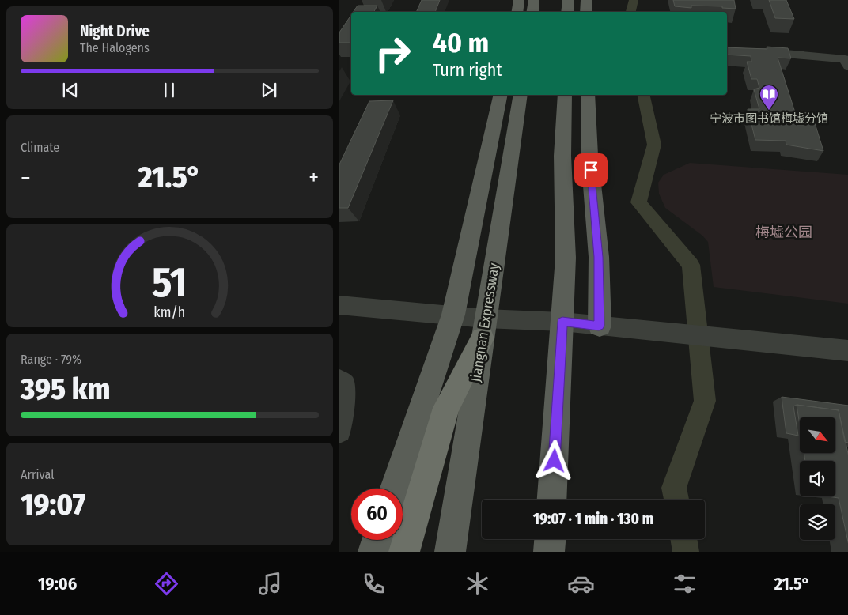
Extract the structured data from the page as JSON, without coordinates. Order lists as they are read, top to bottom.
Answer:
{
  "streets": {
    "main road": ["Jiangnan Expressway"]
  },
  "parks": ["梅墟公园"],
  "places": {
    "library": ["宁波市图书馆梅墟分馆"]
  },
  "north": "bottom right",
  "page": {
    "turn": ["40 m", "Turn right"],
    "song": ["Night Drive", "The Halogens"],
    "tile": [
      "Climate",
      ["Range · 79%", "395 km"],
      ["Arrival", "19:07"]
    ],
    "heat": ["−", "21.5°", "+"],
    "limit": "60",
    "trip": "19:07 · 1 min · 130 m",
    "tabs": ["19:06", "21.5°"],
    "gauge": ["51", "km/h"]
  }
}
